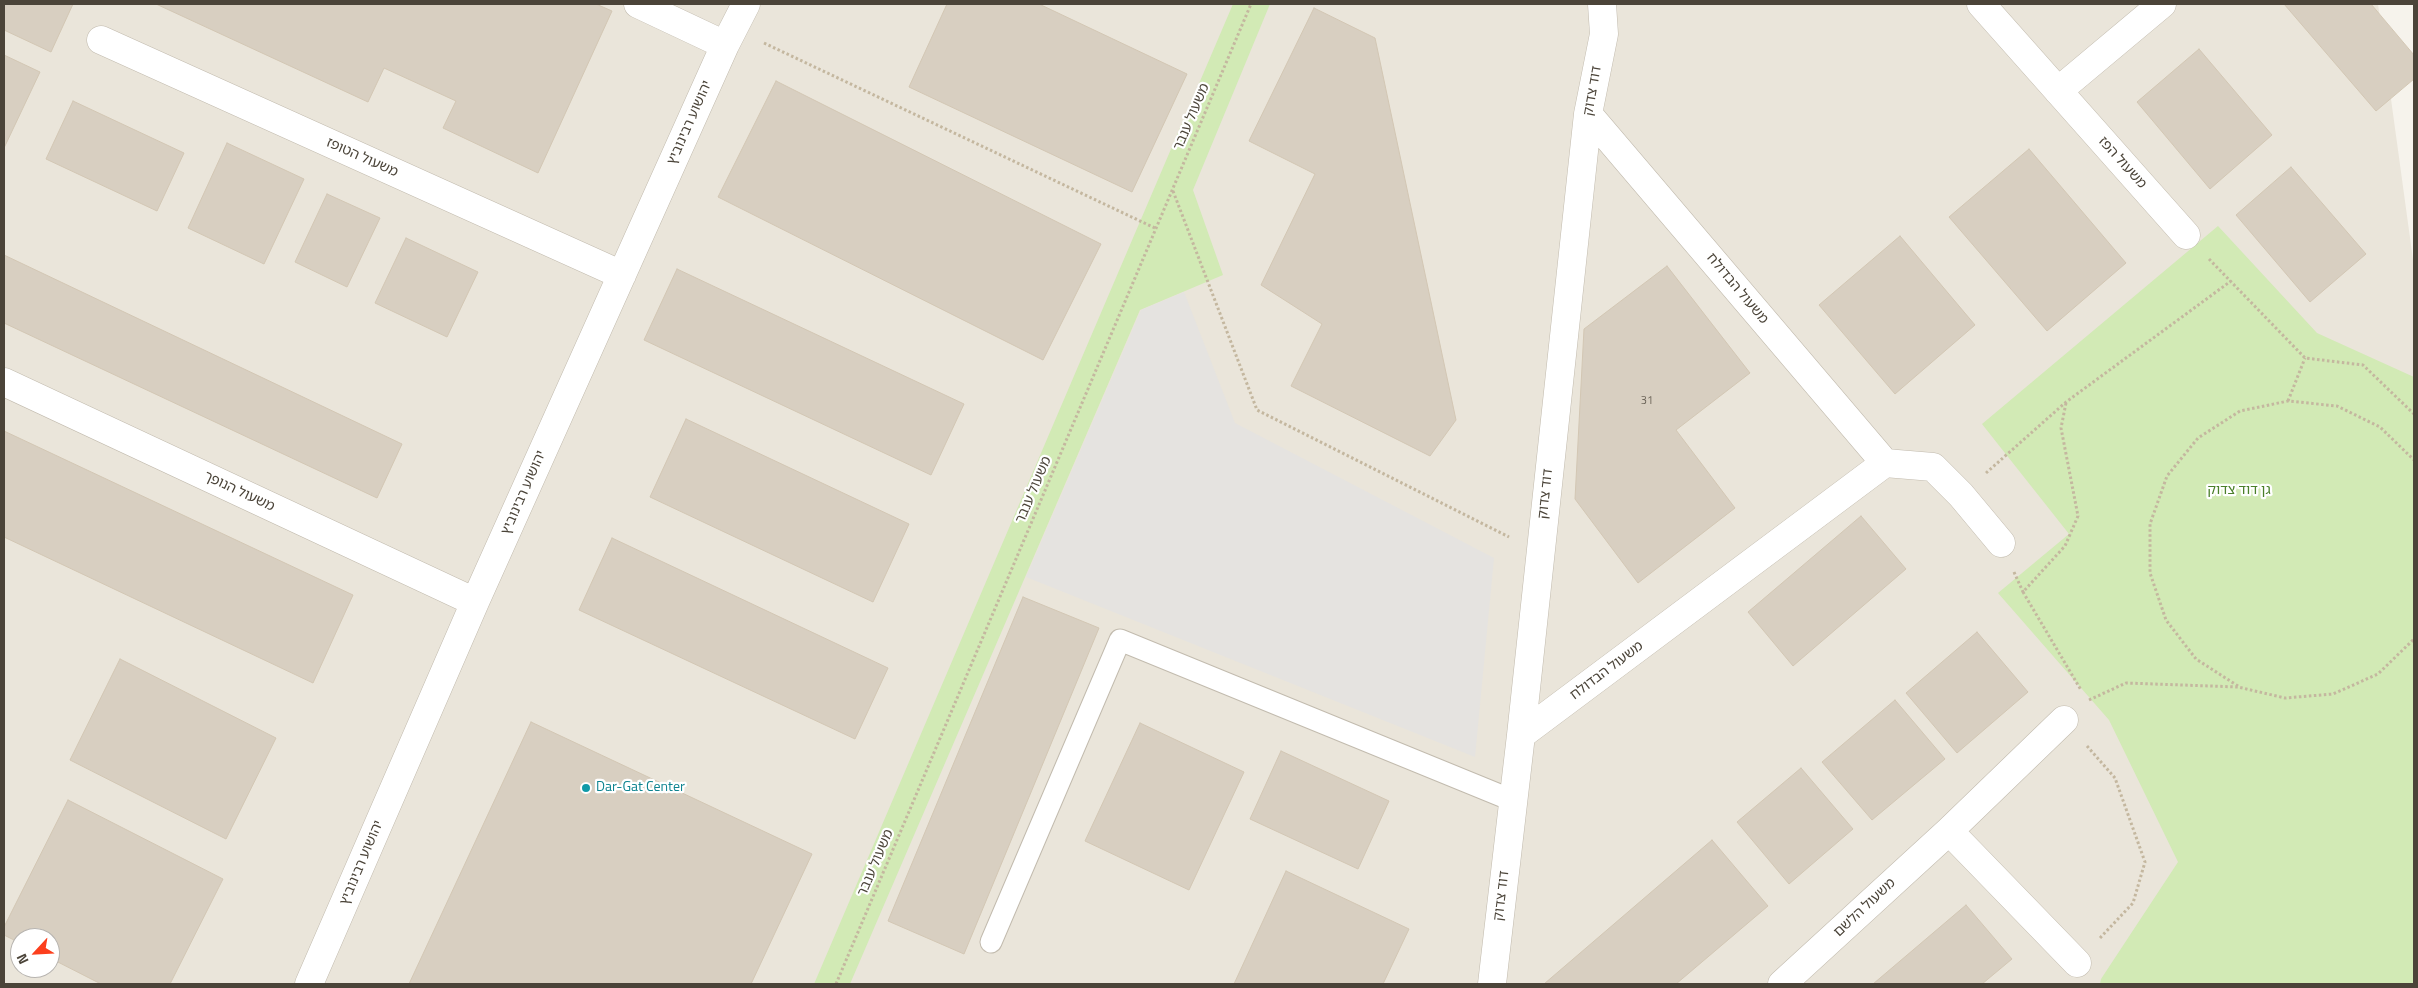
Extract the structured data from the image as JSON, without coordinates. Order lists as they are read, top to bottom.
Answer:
{
  "streets": {
    "street": [
      "דוד צדוק",
      "יהושוע רבינוביץ",
      "משעול הטופז",
      "משעול הפז",
      "משעול הבדולח",
      "משעול הנופך",
      "משעול הלשם"
    ],
    "path": ["משעול ענבר"]
  },
  "crossings": [
    ["דוד צדוק", "משעול הבדולח"],
    ["יהושוע רבינוביץ", "משעול הטופז"],
    ["יהושוע רבינוביץ", "משעול הנופך"]
  ],
  "parks": ["גן דוד צדוק"],
  "places": ["Dar-Gat Center"],
  "house_numbers": ["31"],
  "north": "bottom left"
}
